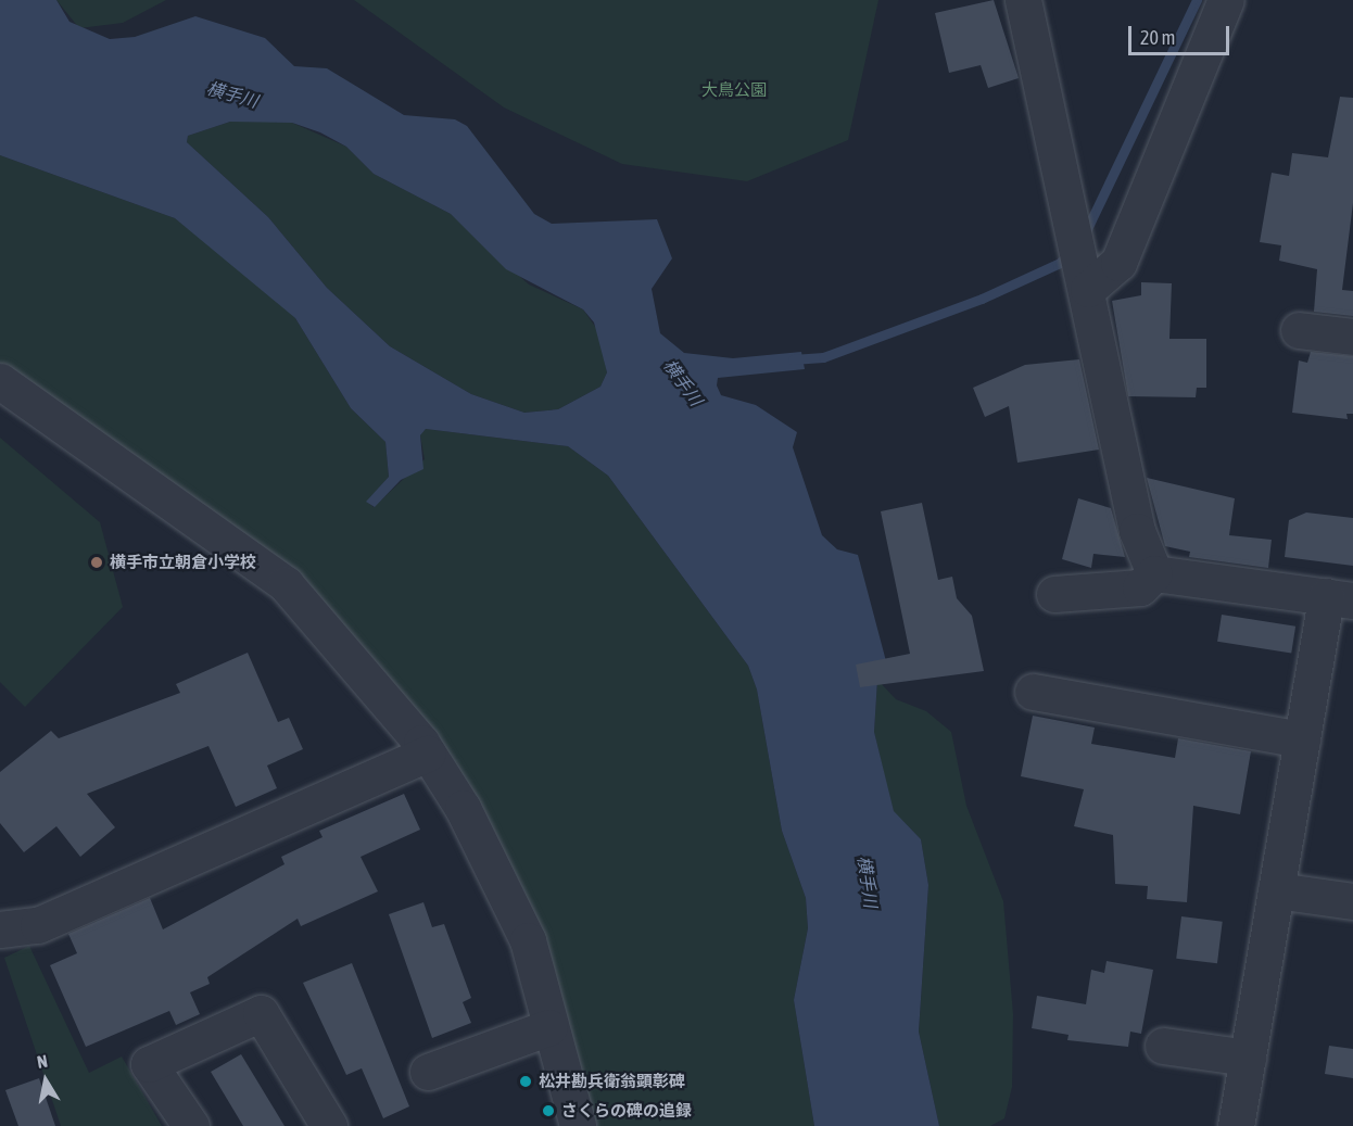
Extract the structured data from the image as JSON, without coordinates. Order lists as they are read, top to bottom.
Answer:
{
  "water": ["横手川"],
  "parks": ["大鳥公園"],
  "places": ["横手市立朝倉小学校", "松井勘兵衛翁顕彰碑", "さくらの碑の追録"],
  "scale_bar": "20 m",
  "north": "top"
}
